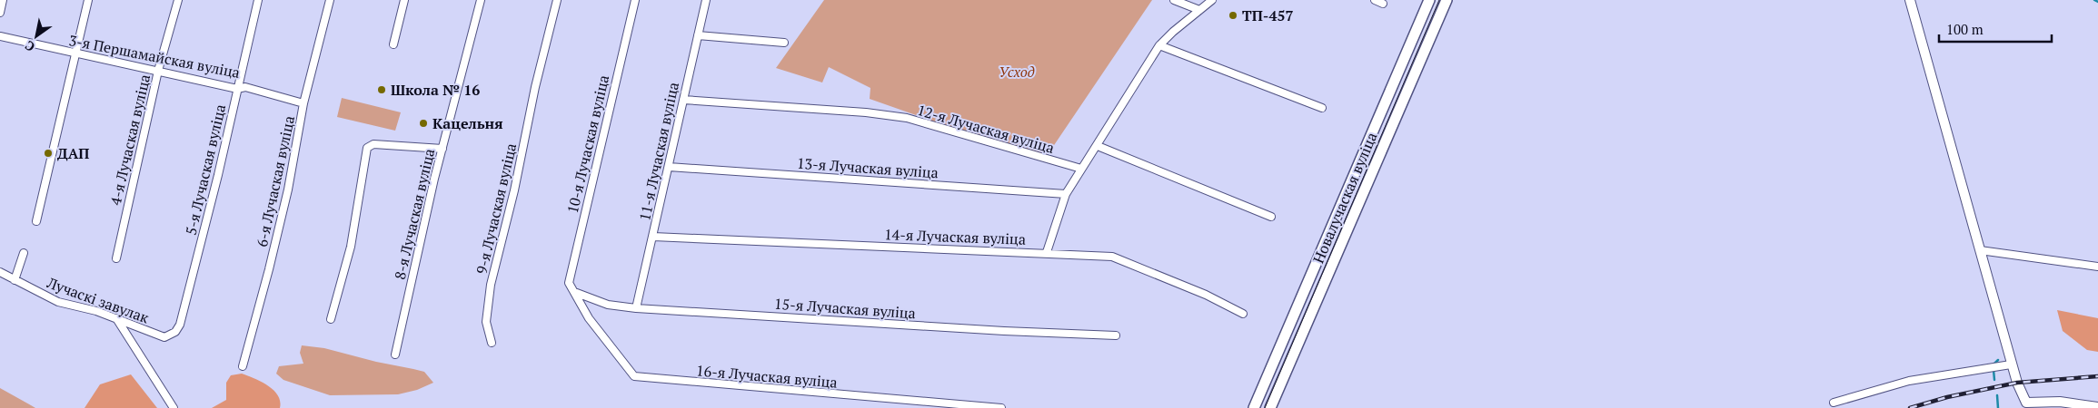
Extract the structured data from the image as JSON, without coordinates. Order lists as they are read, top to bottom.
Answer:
{
  "streets": {
    "main road": ["Новалучаская вуліца"],
    "street": [
      "3-я Першамайская вуліца",
      "12-я Лучаская вуліца",
      "4-я Лучаская вуліца",
      "10-я Лучаская вуліца",
      "11-я Лучаская вуліца",
      "13-я Лучаская вуліца",
      "5-я Лучаская вуліца",
      "6-я Лучаская вуліца",
      "9-я Лучаская вуліца",
      "8-я Лучаская вуліца",
      "14-я Лучаская вуліца",
      "Лучаскі завулак",
      "15-я Лучаская вуліца",
      "16-я Лучаская вуліца"
    ]
  },
  "crossings": [
    ["3-я Першамайская вуліца", "4-я Лучаская вуліца"],
    ["3-я Першамайская вуліца", "5-я Лучаская вуліца"],
    ["3-я Першамайская вуліца", "6-я Лучаская вуліца"],
    ["12-я Лучаская вуліца", "11-я Лучаская вуліца"],
    ["10-я Лучаская вуліца", "15-я Лучаская вуліца"],
    ["10-я Лучаская вуліца", "16-я Лучаская вуліца"],
    ["11-я Лучаская вуліца", "13-я Лучаская вуліца"],
    ["11-я Лучаская вуліца", "14-я Лучаская вуліца"],
    ["11-я Лучаская вуліца", "15-я Лучаская вуліца"],
    ["5-я Лучаская вуліца", "Лучаскі завулак"],
    ["15-я Лучаская вуліца", "16-я Лучаская вуліца"]
  ],
  "parks": ["Усход"],
  "places": [
    "ТП-457",
    "Школа № 16",
    "Кацельня",
    "ДАП"
  ],
  "scale_bar": "100 m",
  "north": "bottom left"
}
